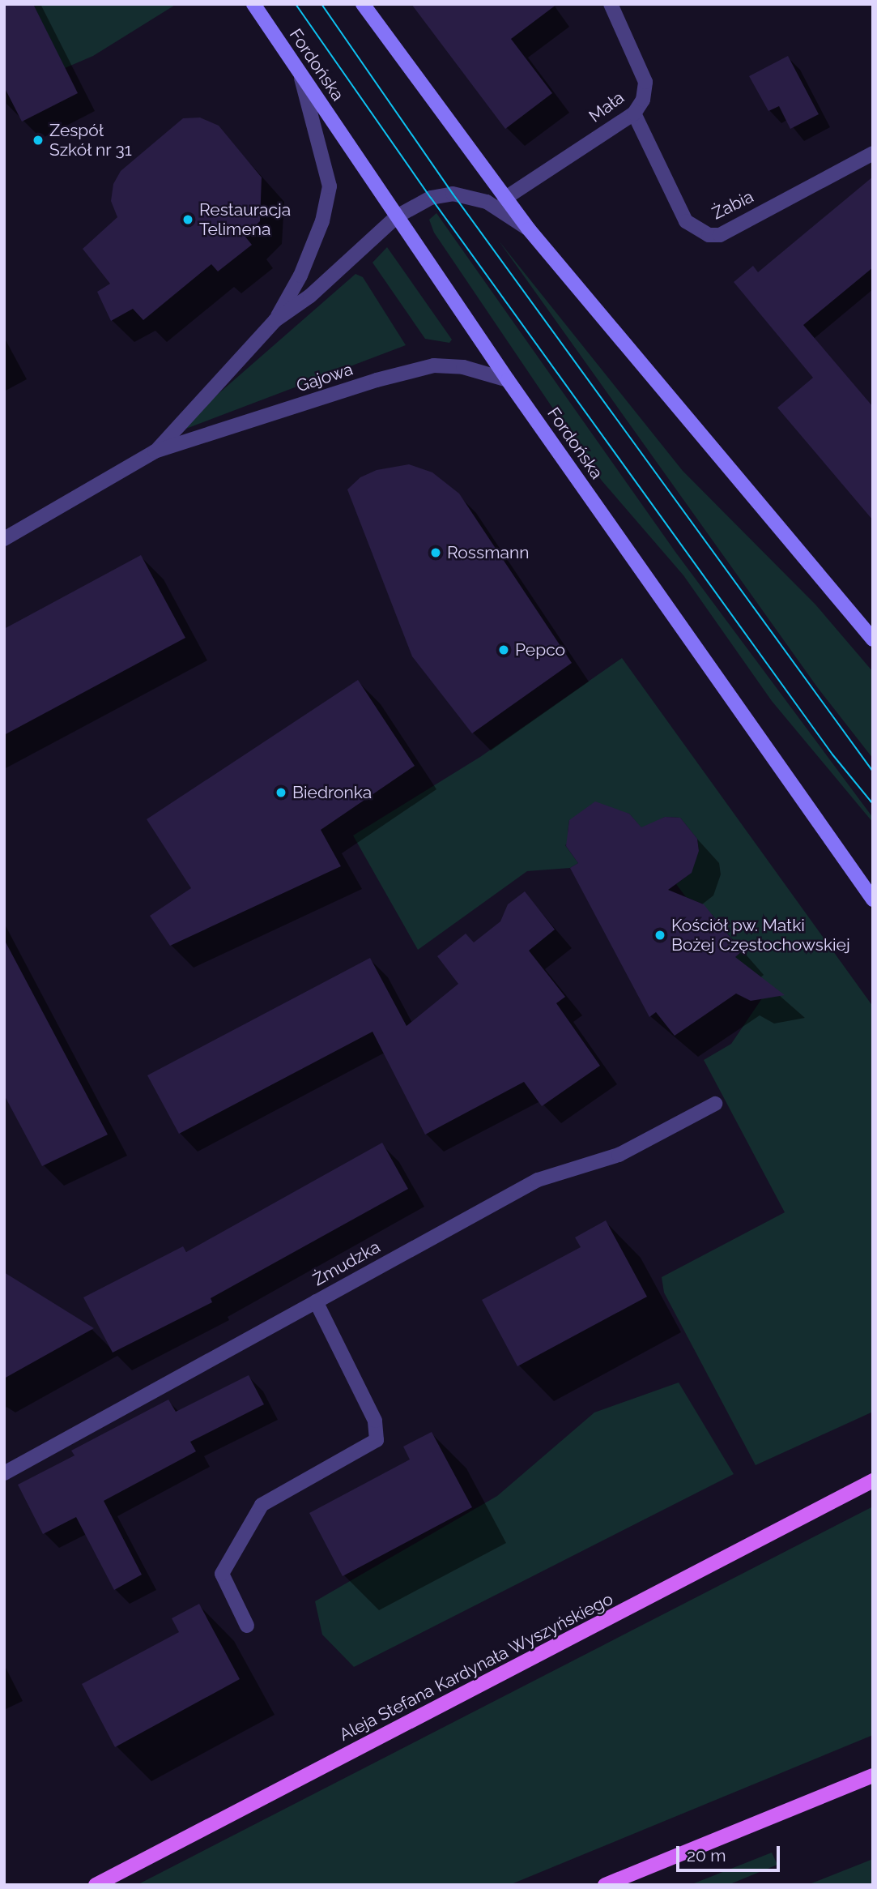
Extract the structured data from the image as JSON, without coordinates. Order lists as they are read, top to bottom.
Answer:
{
  "streets": {
    "main road": ["Fordońska", "Aleja Stefana Kardynała Wyszyńskiego"],
    "street": [
      "Mała",
      "Żabia",
      "Gajowa",
      "Żmudzka"
    ]
  },
  "crossings": [
    ["Fordońska", "Gajowa"],
    ["Mała", "Żabia"]
  ],
  "places": [
    "Zespół Szkół nr 31",
    "Restauracja Telimena",
    "Rossmann",
    "Pepco",
    "Biedronka",
    "Kościół pw. Matki Bożej Częstochowskiej"
  ],
  "scale_bar": "20 m"
}
